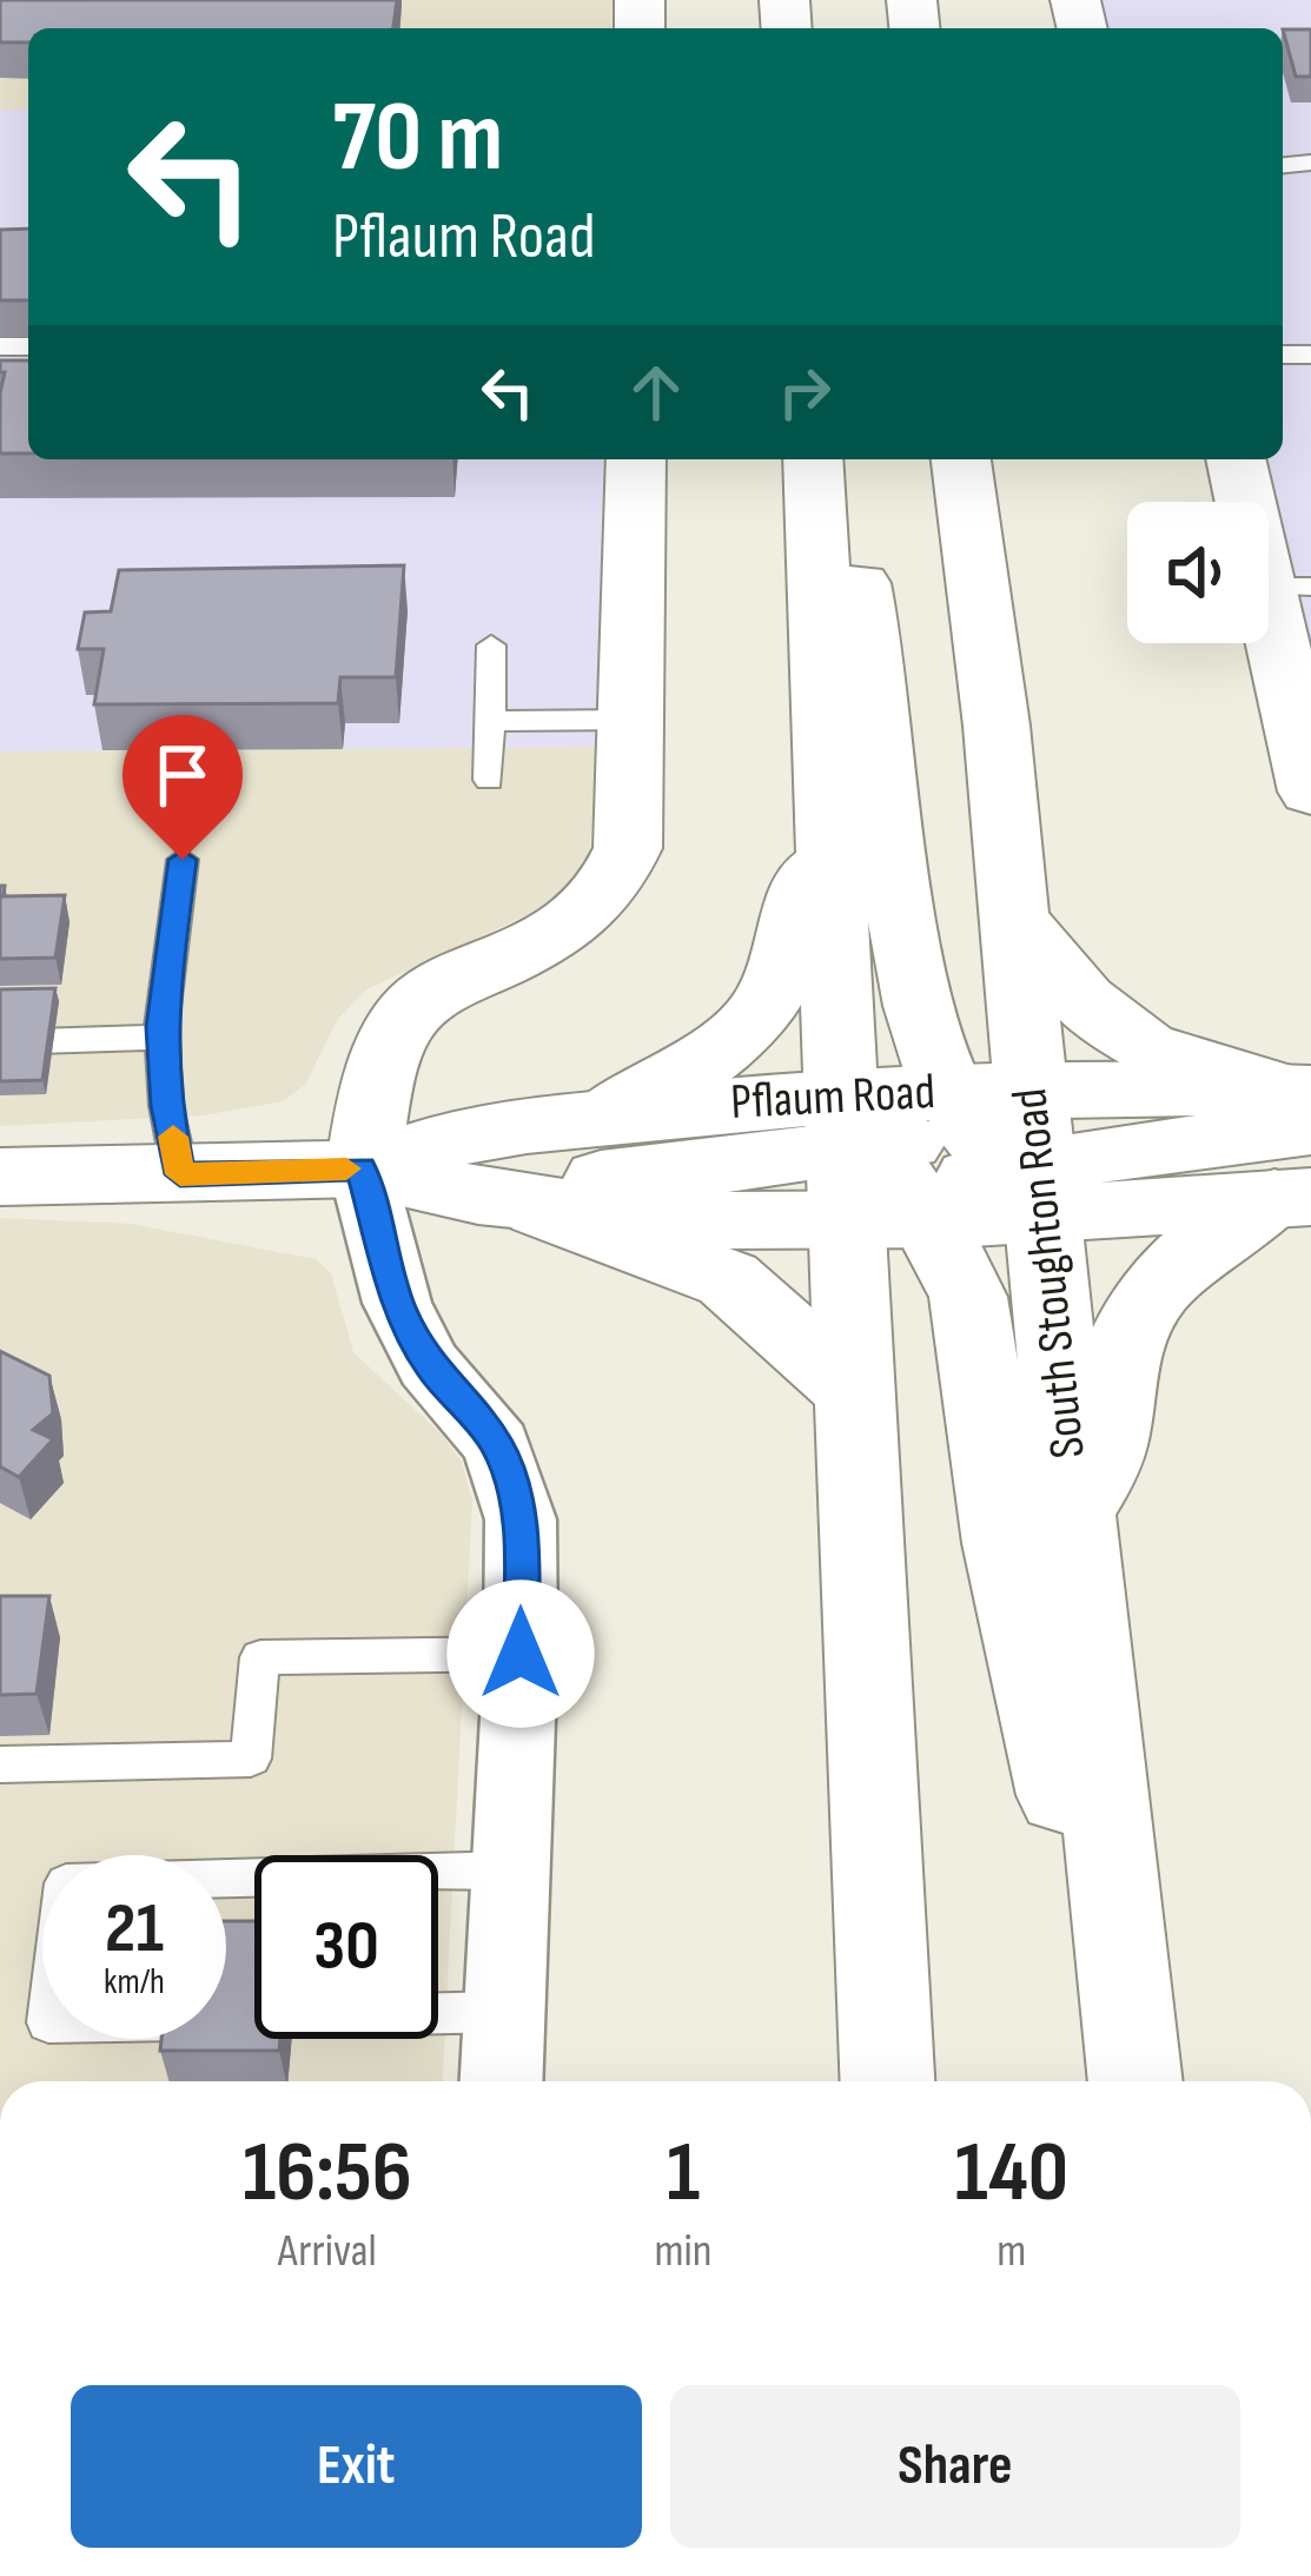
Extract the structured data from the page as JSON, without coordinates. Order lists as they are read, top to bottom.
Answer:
{
  "streets": {
    "main road": ["Pflaum Road", "South Stoughton Road"]
  },
  "crossings": [
    ["Pflaum Road", "South Stoughton Road"]
  ],
  "page": {
    "turn": ["70 m", "Pflaum Road"],
    "speed": "21 km/h",
    "limit": "30",
    "eta": [
      "16:56",
      "Arrival",
      "1",
      "min",
      "140",
      "m"
    ],
    "buttons": ["Exit", "Share"]
  }
}
